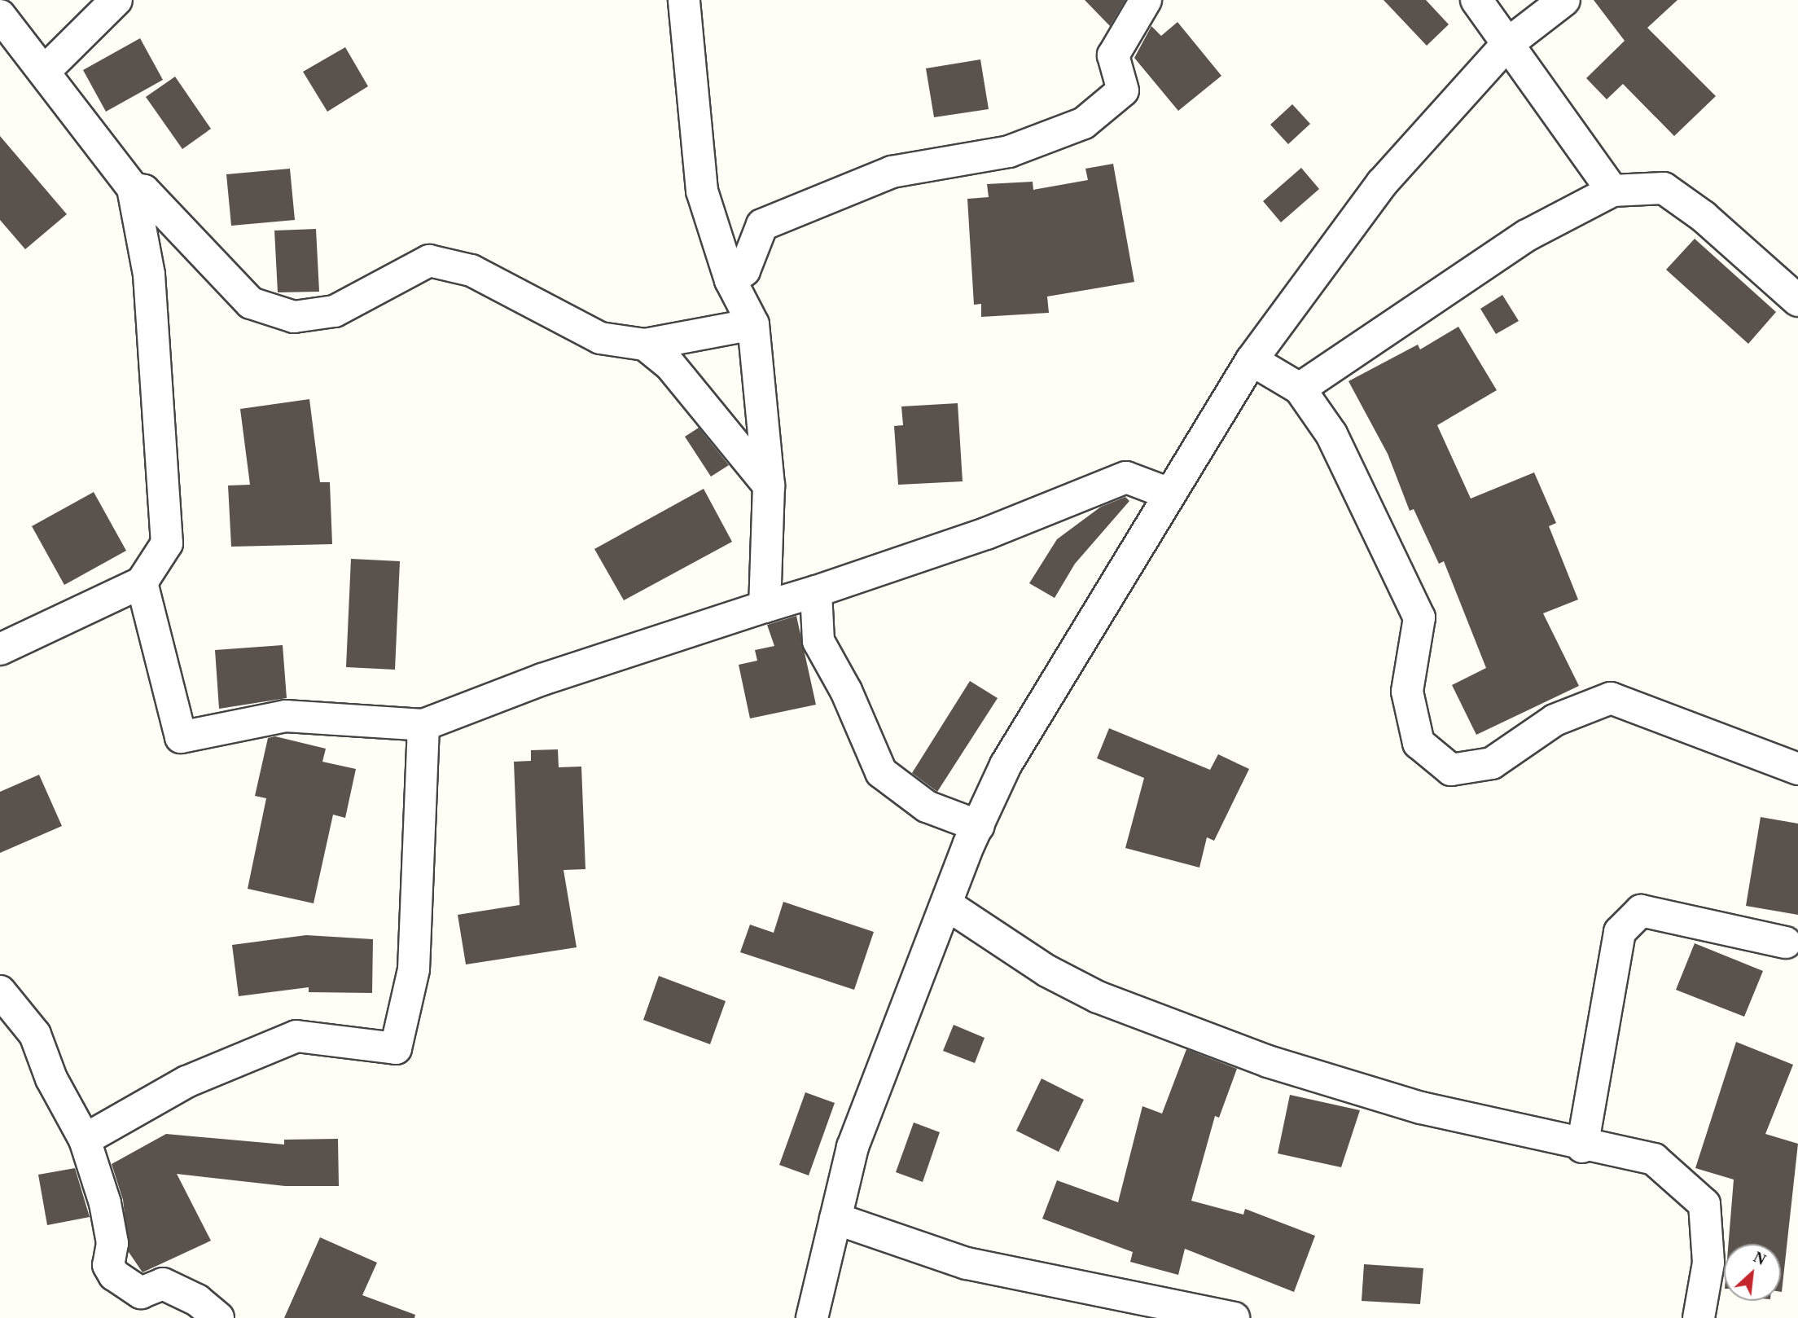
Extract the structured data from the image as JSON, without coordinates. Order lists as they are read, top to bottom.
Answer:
{
  "north": "top right"
}
